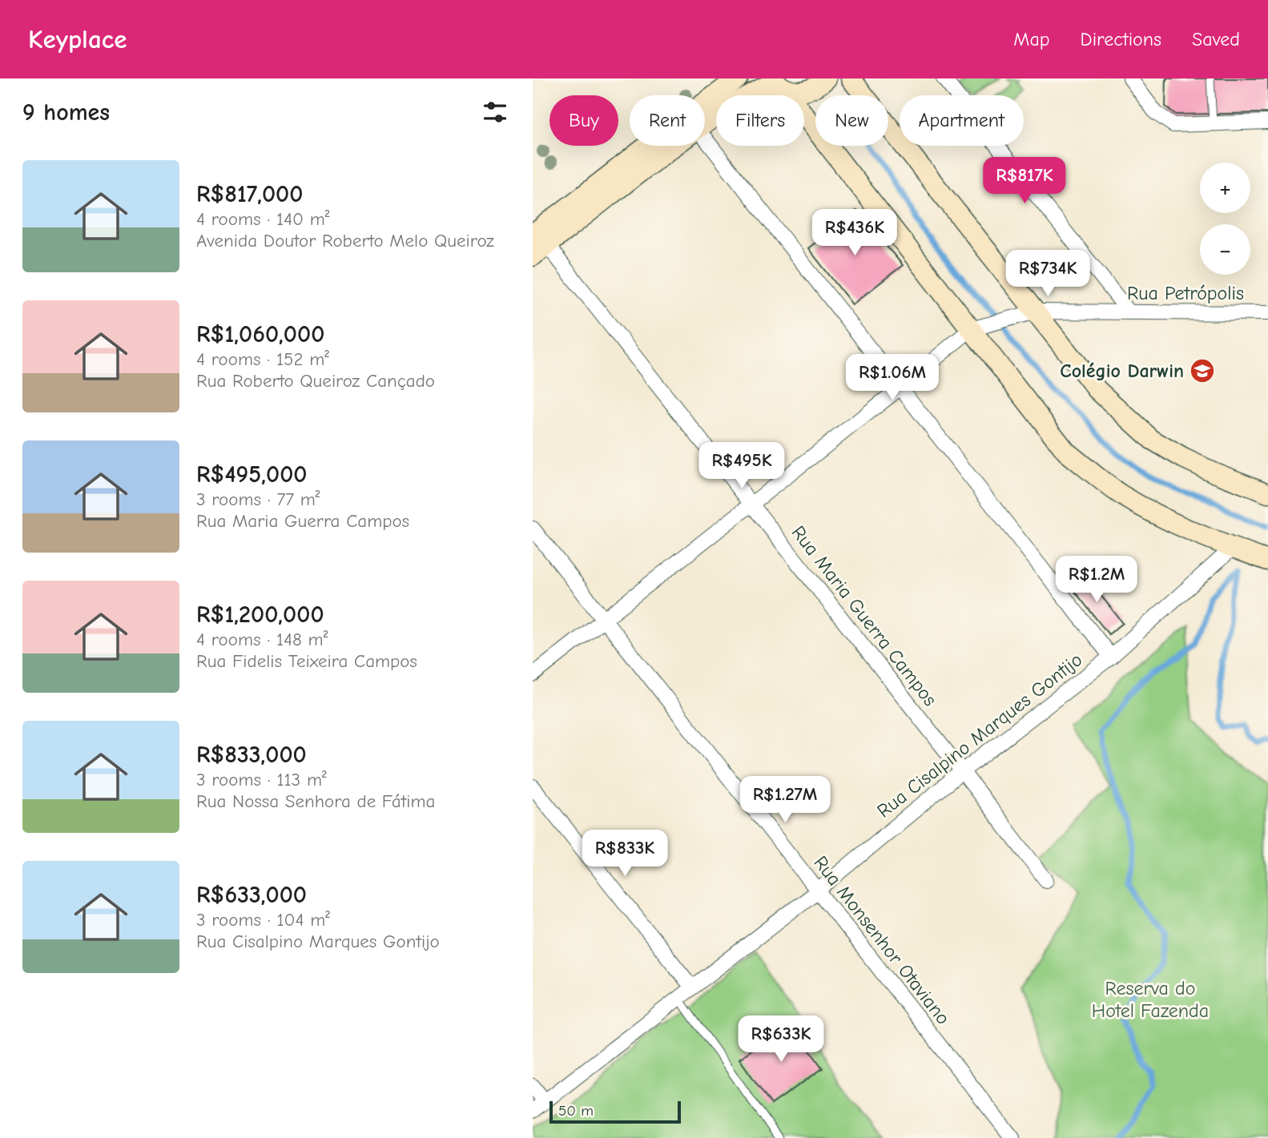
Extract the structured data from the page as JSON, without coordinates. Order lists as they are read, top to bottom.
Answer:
{
  "streets": {
    "street": [
      "Rua Petrópolis",
      "Rua Maria Guerra Campos",
      "Rua Cisalpino Marques Gontijo",
      "Rua Monsenhor Otaviano"
    ]
  },
  "crossings": [
    ["Rua Maria Guerra Campos", "Rua Cisalpino Marques Gontijo"],
    ["Rua Cisalpino Marques Gontijo", "Rua Monsenhor Otaviano"]
  ],
  "parks": ["Reserva do Hotel Fazenda"],
  "places": {
    "school or university": ["Colégio Darwin"]
  },
  "scale_bar": "50 m",
  "page": {
    "header": "Keyplace",
    "nav": ["Map", "Directions", "Saved"],
    "heading": "9 homes",
    "chip": [
      "Buy",
      "Rent",
      "Filters",
      "New",
      "Apartment"
    ],
    "list": [
      {
        "name": "R$817,000",
        "note": "4 rooms · 140 m² · Avenida Doutor Roberto Melo Queiroz"
      },
      {
        "name": "R$1,060,000",
        "note": "4 rooms · 152 m² · Rua Roberto Queiroz Cançado"
      },
      {
        "name": "R$495,000",
        "note": "3 rooms · 77 m² · Rua Maria Guerra Campos"
      },
      {
        "name": "R$1,200,000",
        "note": "4 rooms · 148 m² · Rua Fidelis Teixeira Campos"
      },
      {
        "name": "R$833,000",
        "note": "3 rooms · 113 m² · Rua Nossa Senhora de Fátima"
      },
      {
        "name": "R$633,000",
        "note": "3 rooms · 104 m² · Rua Cisalpino Marques Gontijo"
      }
    ],
    "price": [
      "R$817K",
      "R$436K",
      "R$734K",
      "R$1.06M",
      "R$495K",
      "R$1.2M",
      "R$1.27M",
      "R$833K",
      "R$633K"
    ],
    "map_buttons": ["+", "−"],
    "scale": "50 m"
  }
}
